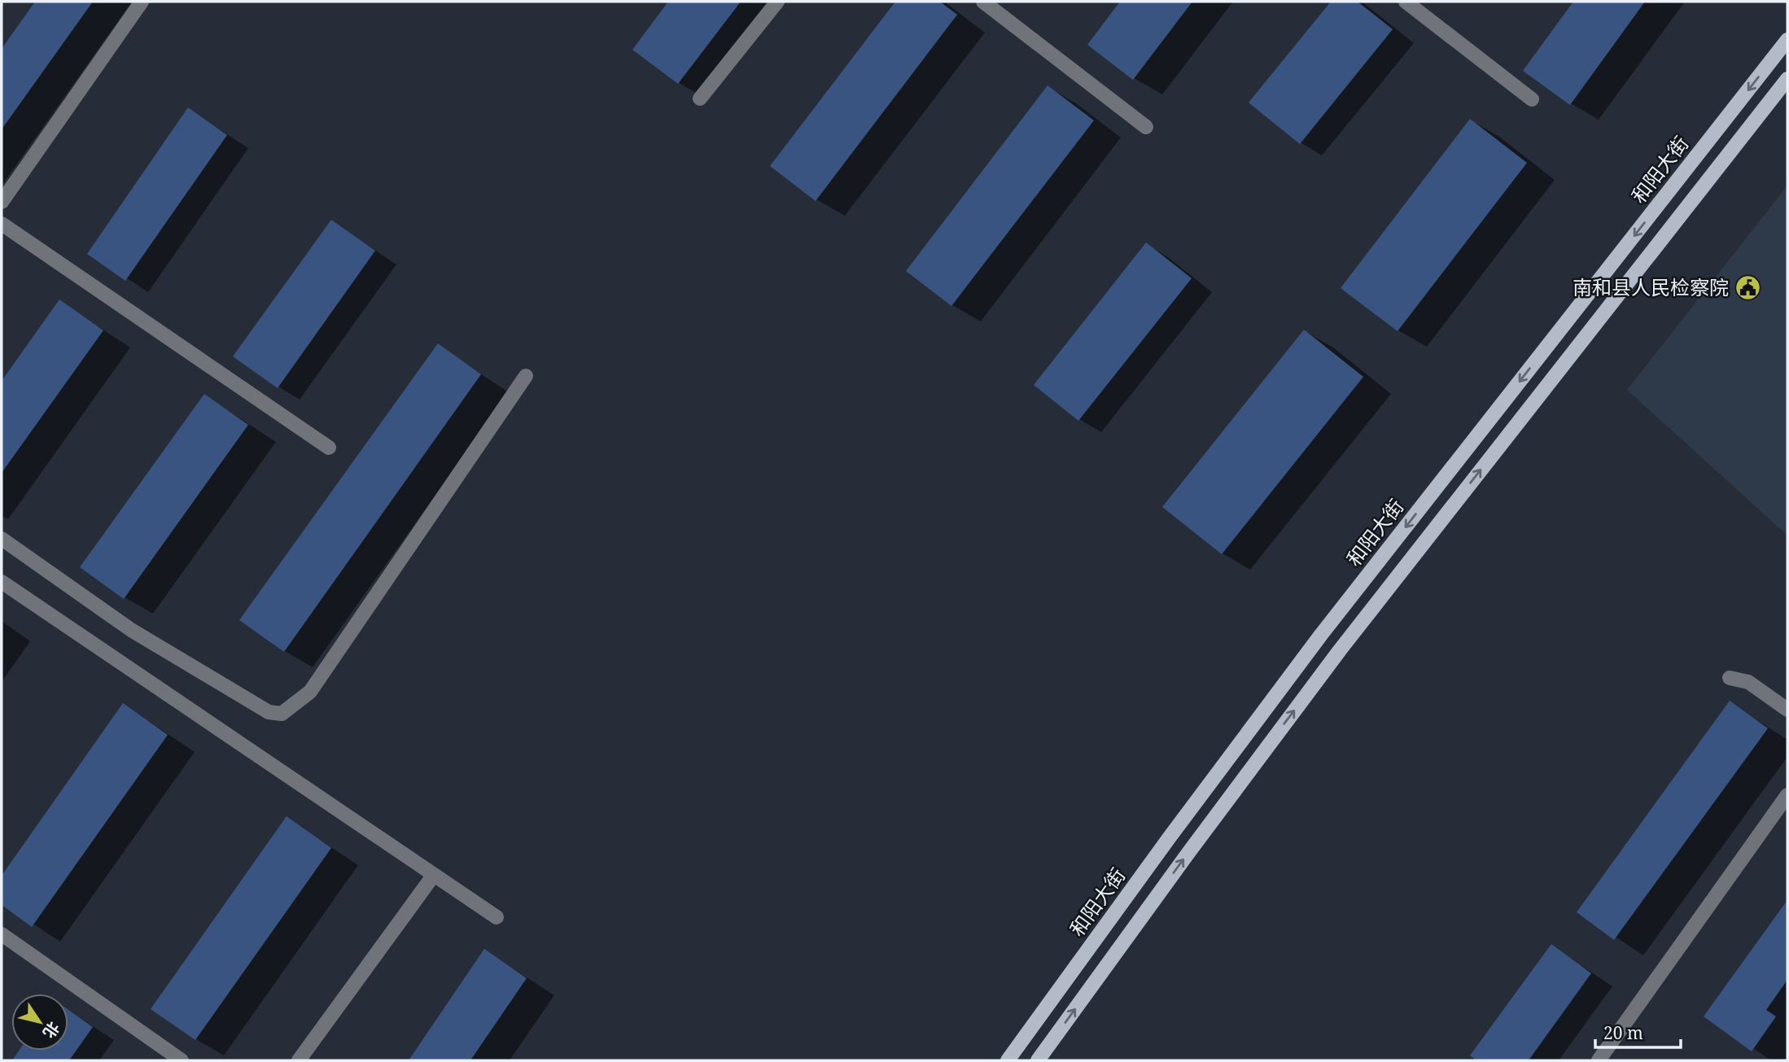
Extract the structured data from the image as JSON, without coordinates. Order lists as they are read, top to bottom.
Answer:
{
  "streets": {
    "main road": ["和阳大街"]
  },
  "places": {
    "public building": ["南和县人民检察院"]
  },
  "scale_bar": "20 m",
  "north": "bottom right"
}
